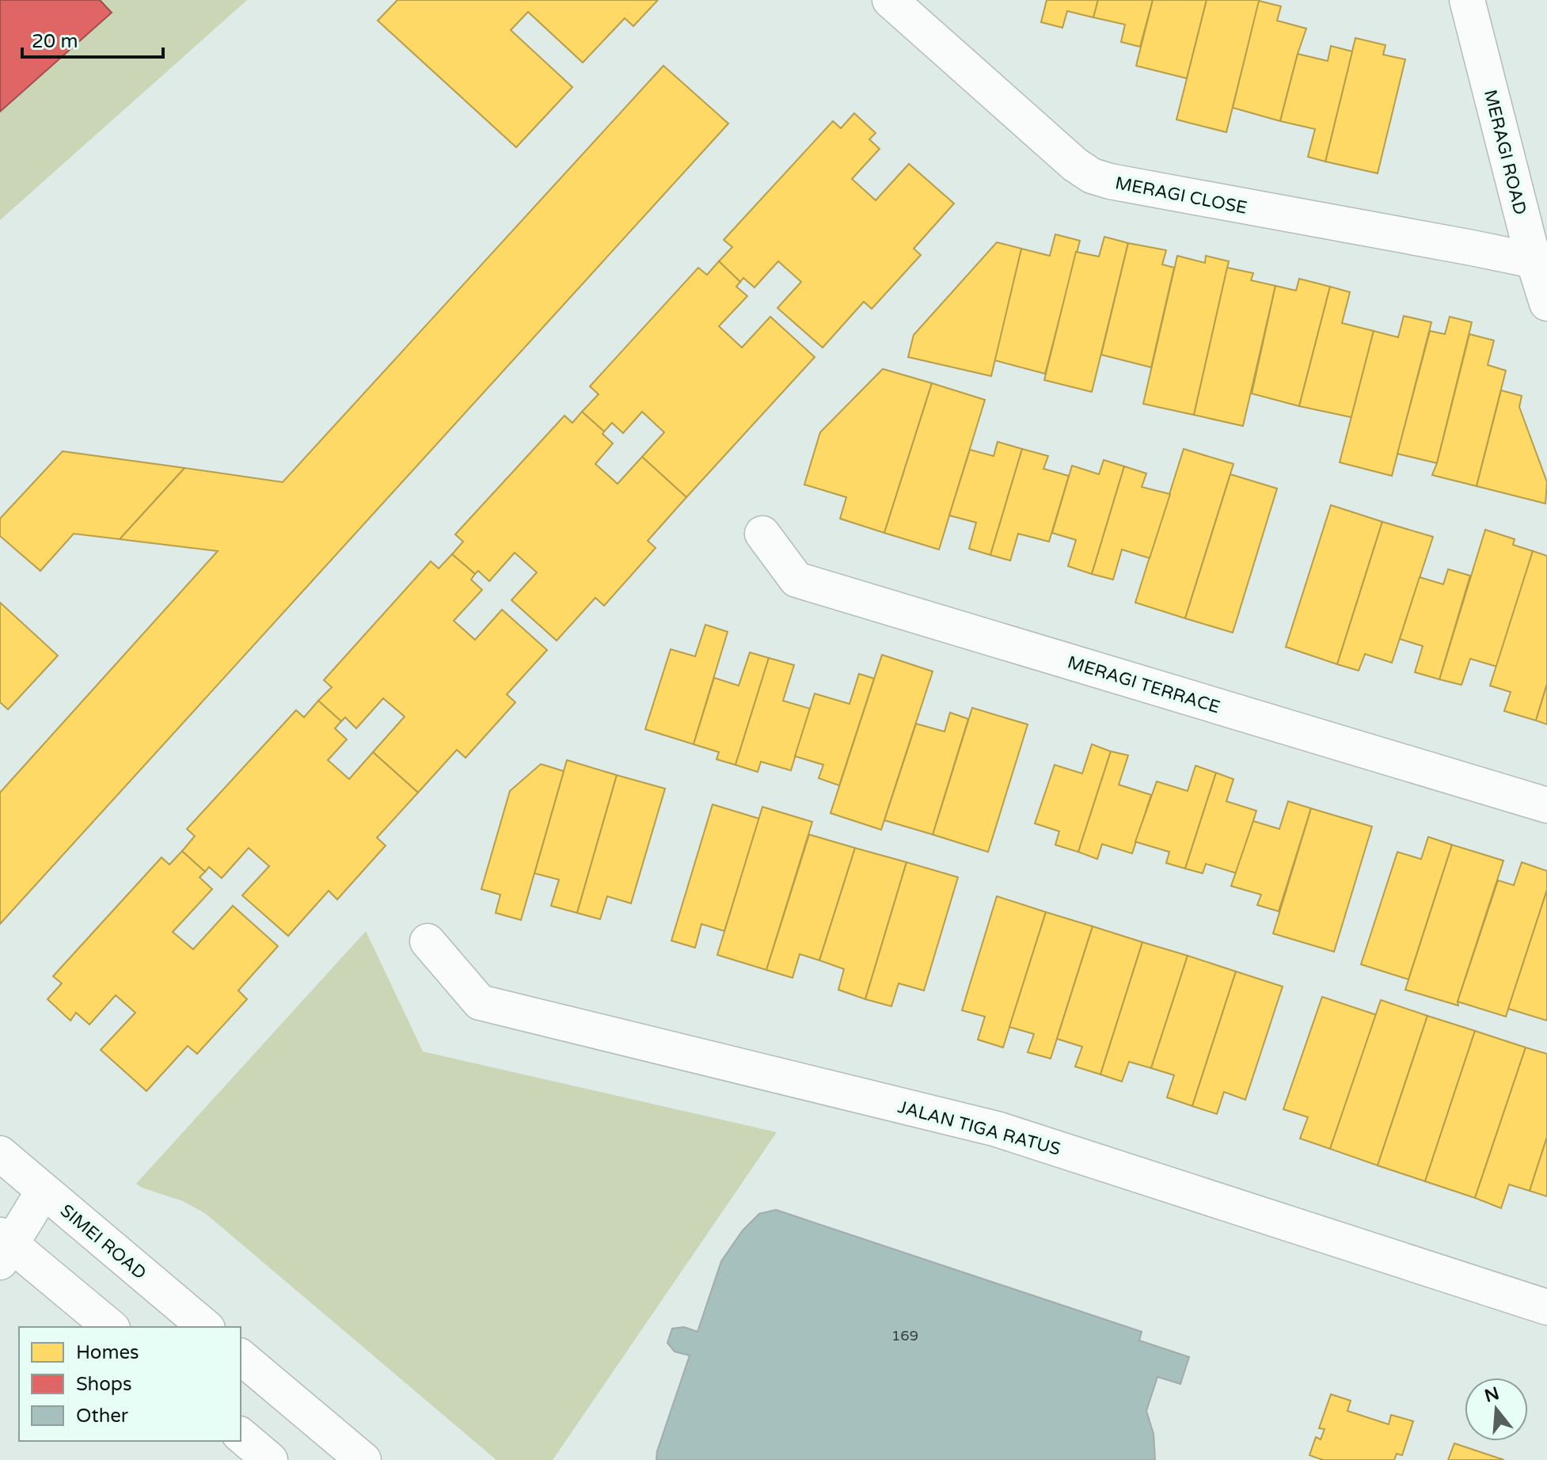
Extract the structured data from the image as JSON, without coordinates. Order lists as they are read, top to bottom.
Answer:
{
  "streets": {
    "street": [
      "MERAGI ROAD",
      "MERAGI CLOSE",
      "MERAGI TERRACE",
      "JALAN TIGA RATUS",
      "SIMEI ROAD"
    ]
  },
  "crossings": [
    ["MERAGI ROAD", "MERAGI CLOSE"]
  ],
  "house_numbers": ["169"],
  "legend": ["Homes", "Shops", "Other"],
  "scale_bar": "20 m",
  "north": "top"
}
